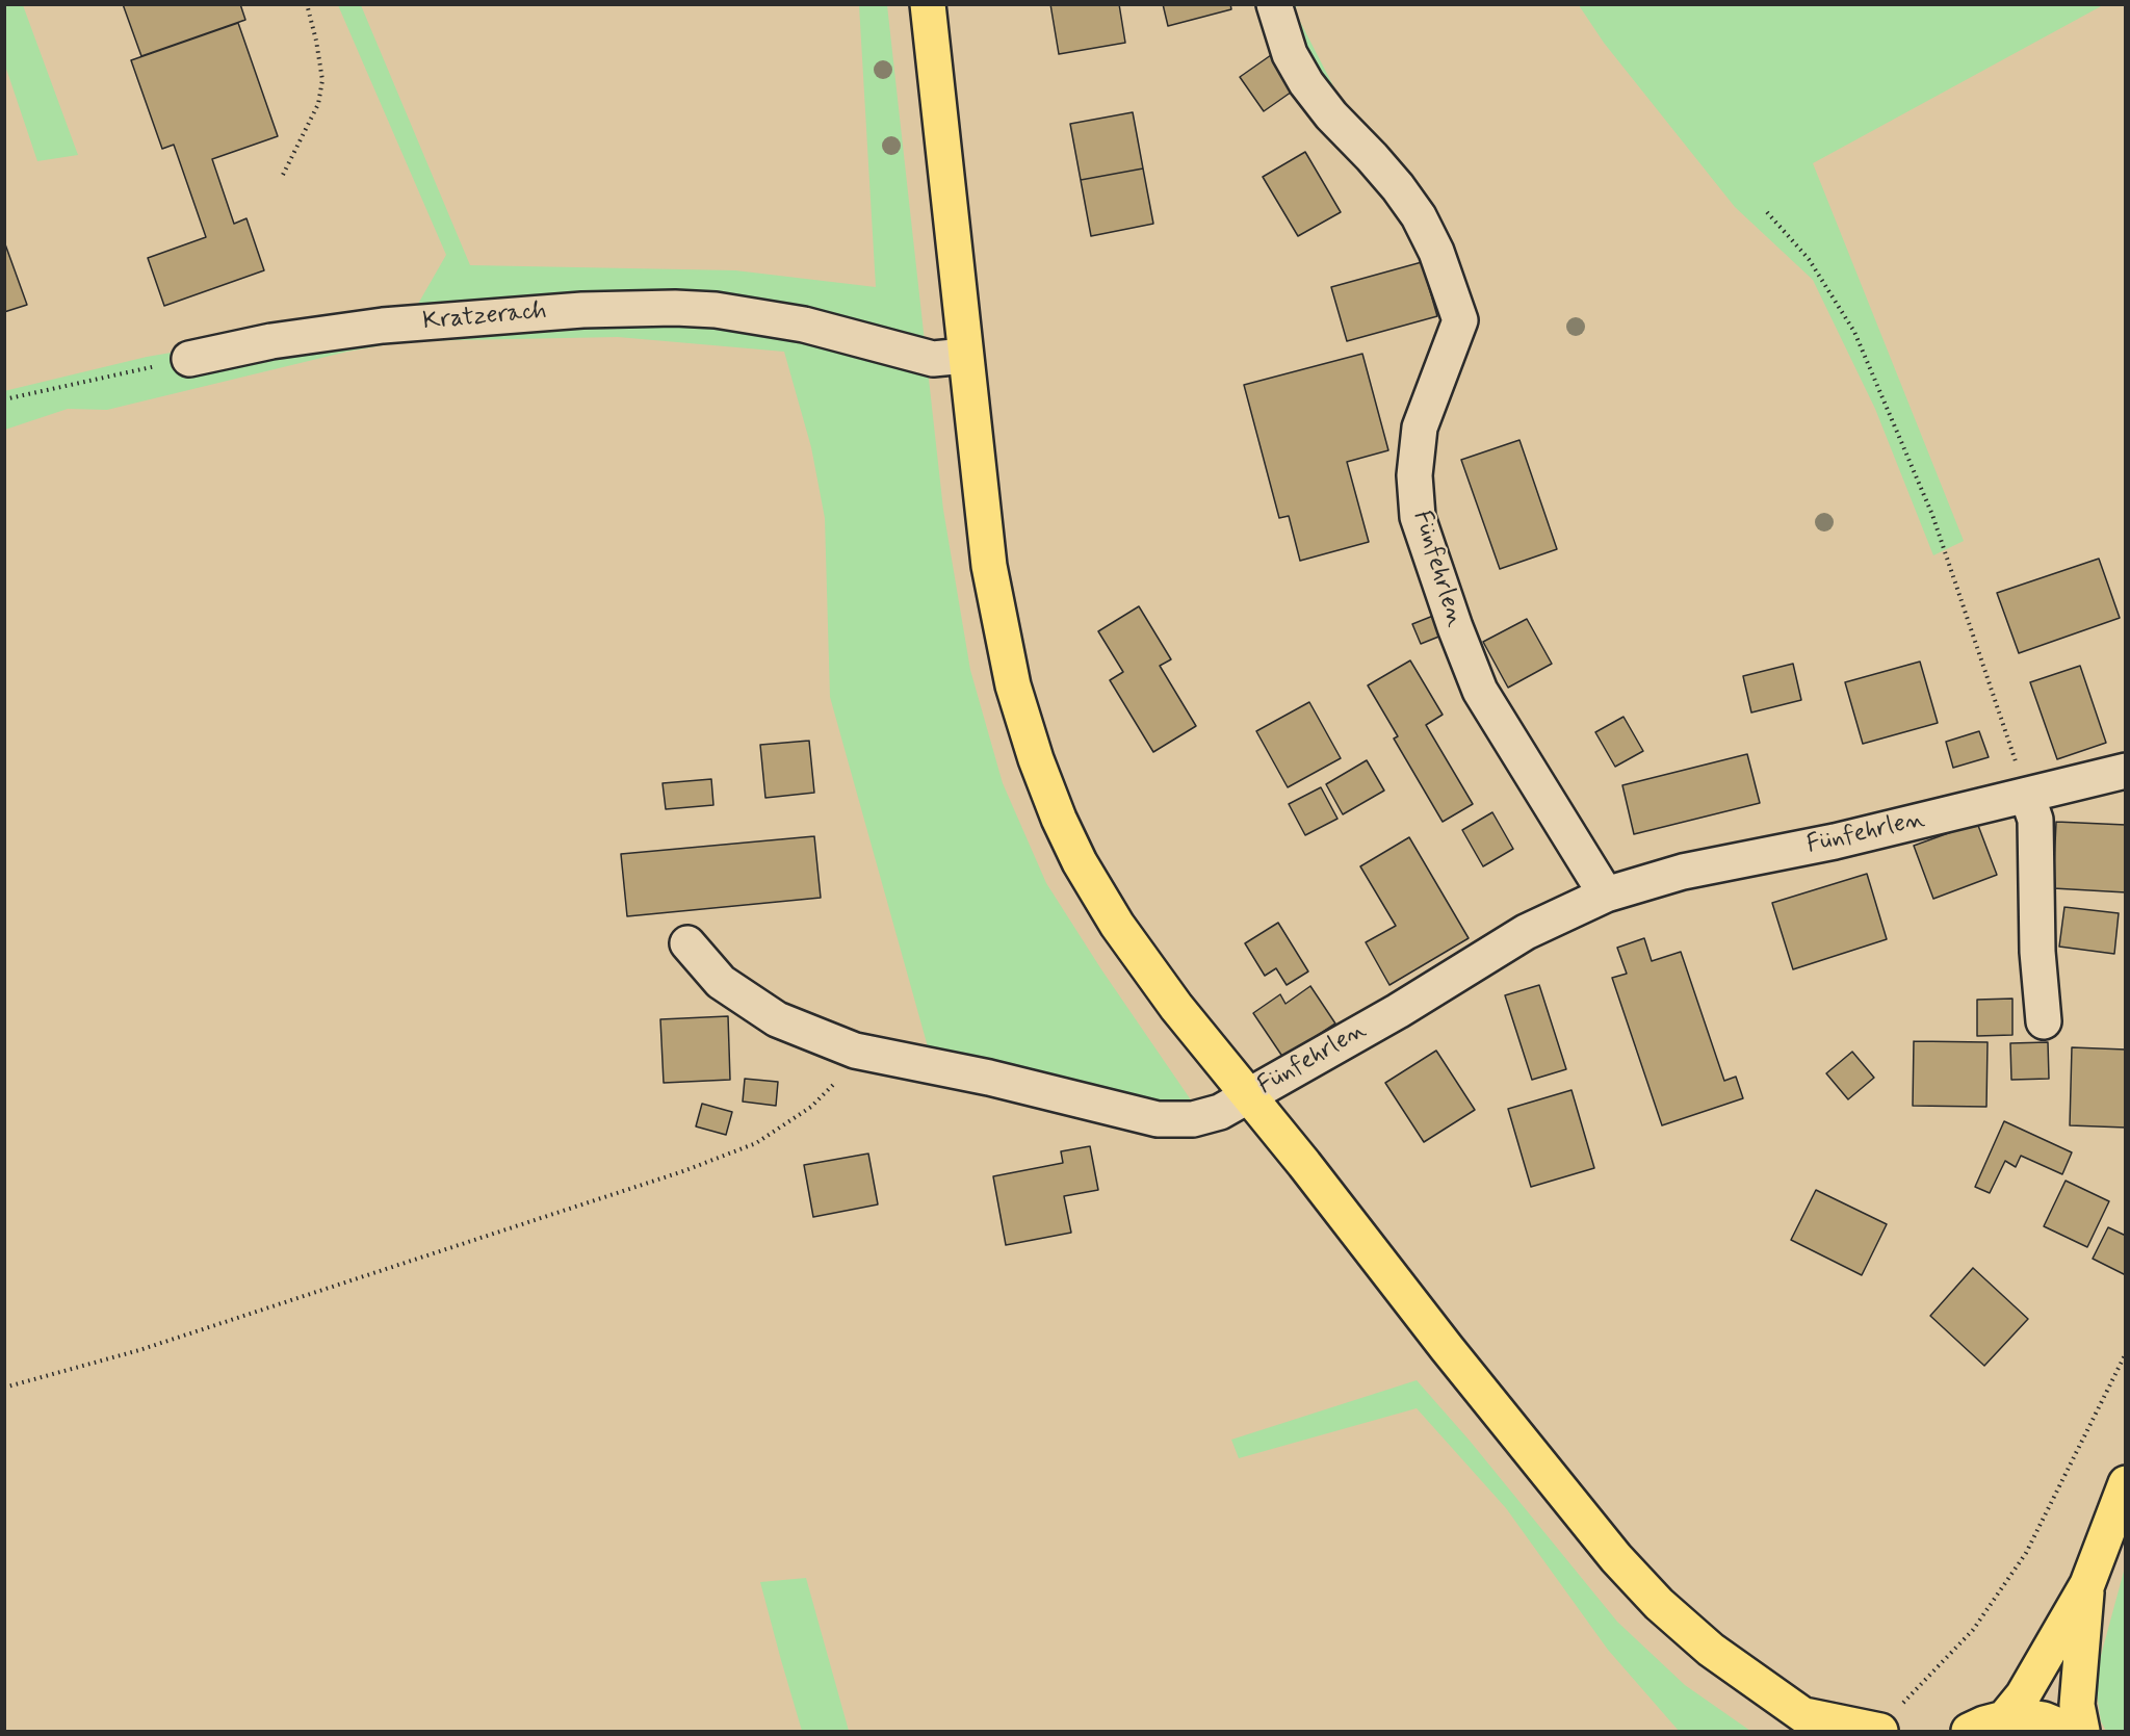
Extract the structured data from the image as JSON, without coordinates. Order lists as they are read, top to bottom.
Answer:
{
  "streets": {
    "street": ["Kratzerach", "Fünfehrlen"]
  }
}
